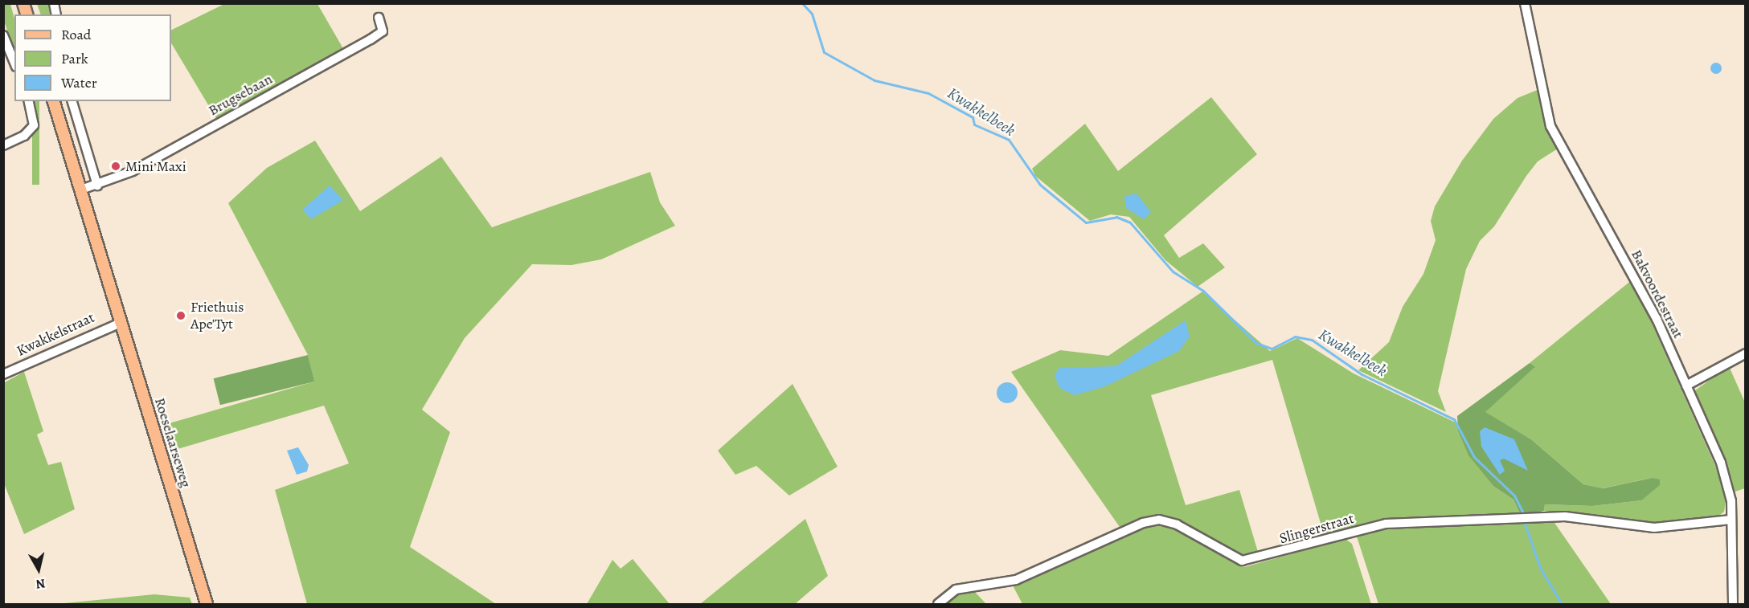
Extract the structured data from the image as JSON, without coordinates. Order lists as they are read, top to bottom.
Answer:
{
  "streets": {
    "main road": ["Roeselaarseweg"],
    "street": [
      "Brugsebaan",
      "Bakvoordestraat",
      "Kwakkelstraat",
      "Slingerstraat"
    ]
  },
  "crossings": [
    ["Brugsebaan", "Roeselaarseweg"],
    ["Bakvoordestraat", "Slingerstraat"],
    ["Kwakkelstraat", "Roeselaarseweg"]
  ],
  "water": ["Kwakkelbeek"],
  "places": ["Mini Maxi", "Friethuis Ape'Tyt"],
  "legend": ["Road", "Park", "Water"],
  "north": "bottom"
}
